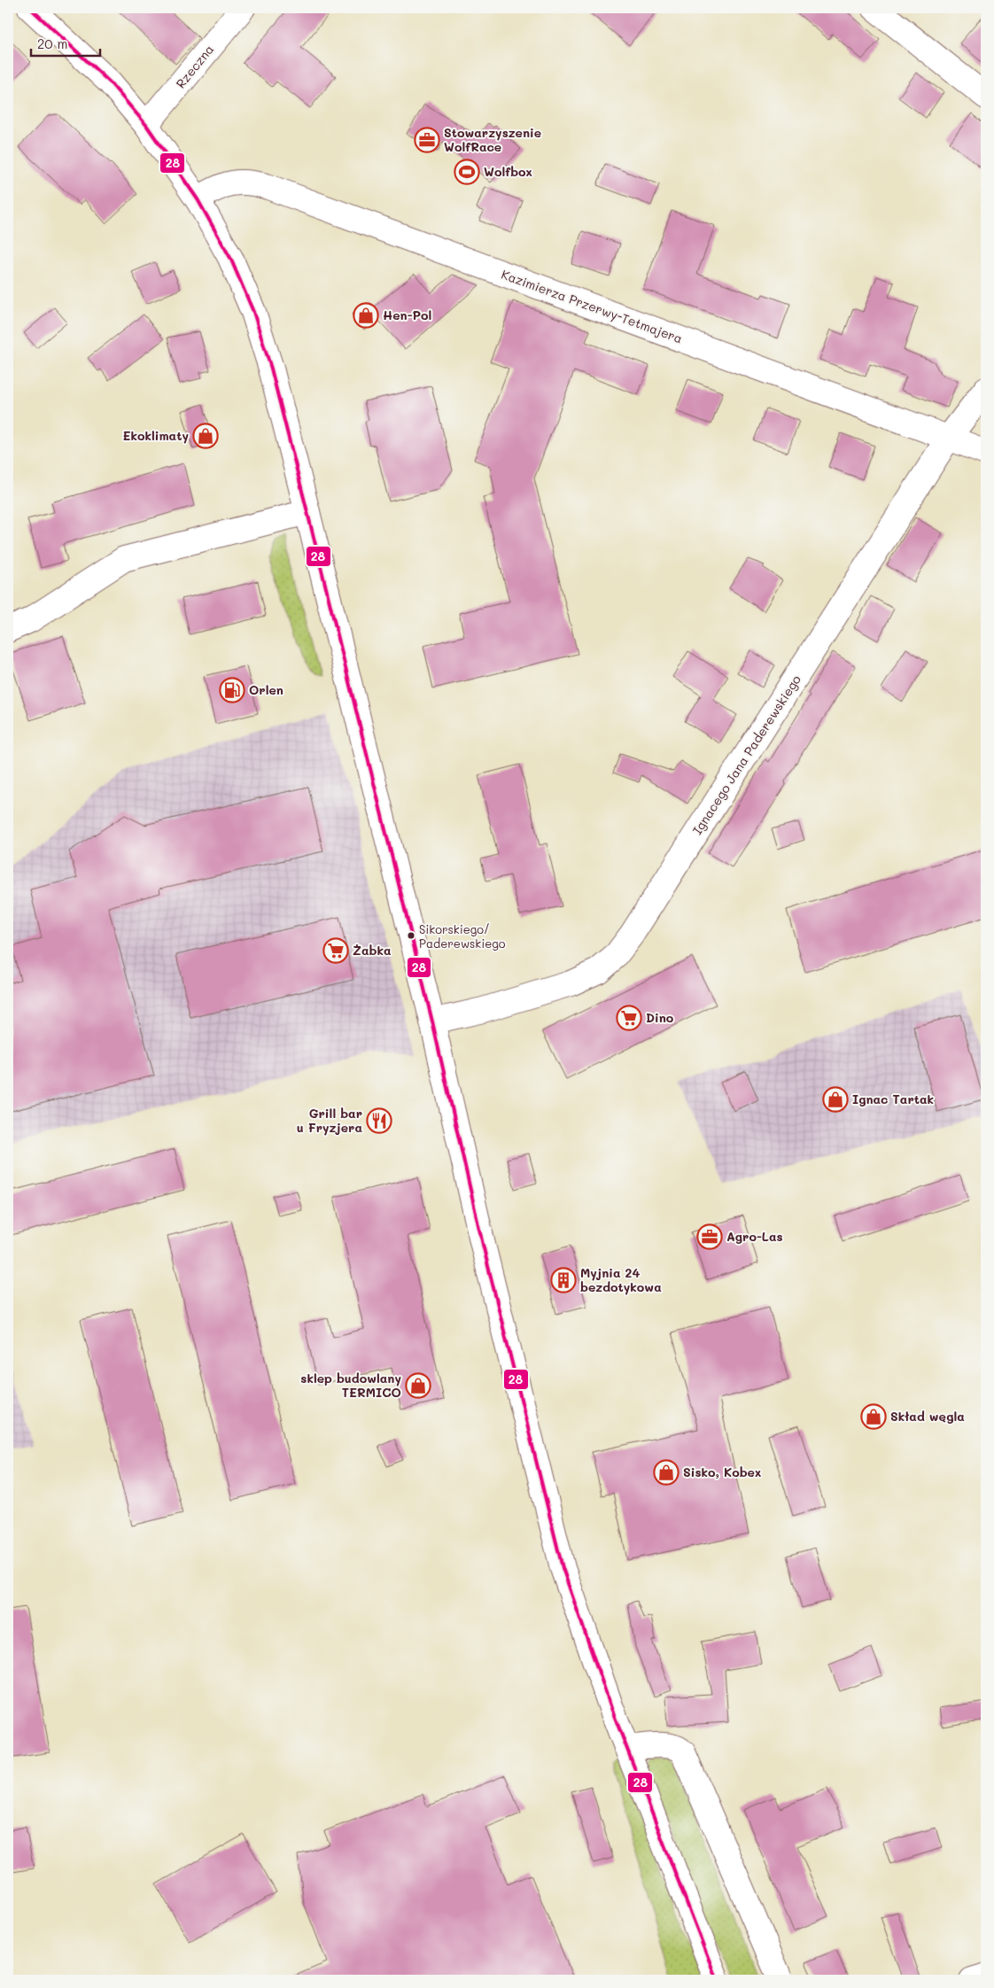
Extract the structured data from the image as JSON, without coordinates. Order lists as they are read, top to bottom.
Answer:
{
  "streets": {
    "street": ["Rzeczna", "Kazimierza Przerwy-Tetmajera", "Ignacego Jana Paderewskiego"]
  },
  "crossings": [
    ["Kazimierza Przerwy-Tetmajera", "Ignacego Jana Paderewskiego"]
  ],
  "places": {
    "office": ["Stowarzyszenie WolfRace", "Agro-Las"],
    "sports": ["Wolfbox"],
    "shop": [
      "Hen-Pol",
      "Ekoklimaty",
      "Ignac Tartak",
      "sklep budowlany TERMICO",
      "Skład węgla",
      "Sisko, Kobex"
    ],
    "fuel station": ["Orlen"],
    "other": ["Sikorskiego/ Paderewskiego"],
    "supermarket": ["Żabka", "Dino"],
    "restaurant": ["Grill bar u Fryzjera"],
    "building": ["Myjnia 24 bezdotykowa"]
  },
  "lines": ["transit line 28"],
  "scale_bar": "20 m"
}
